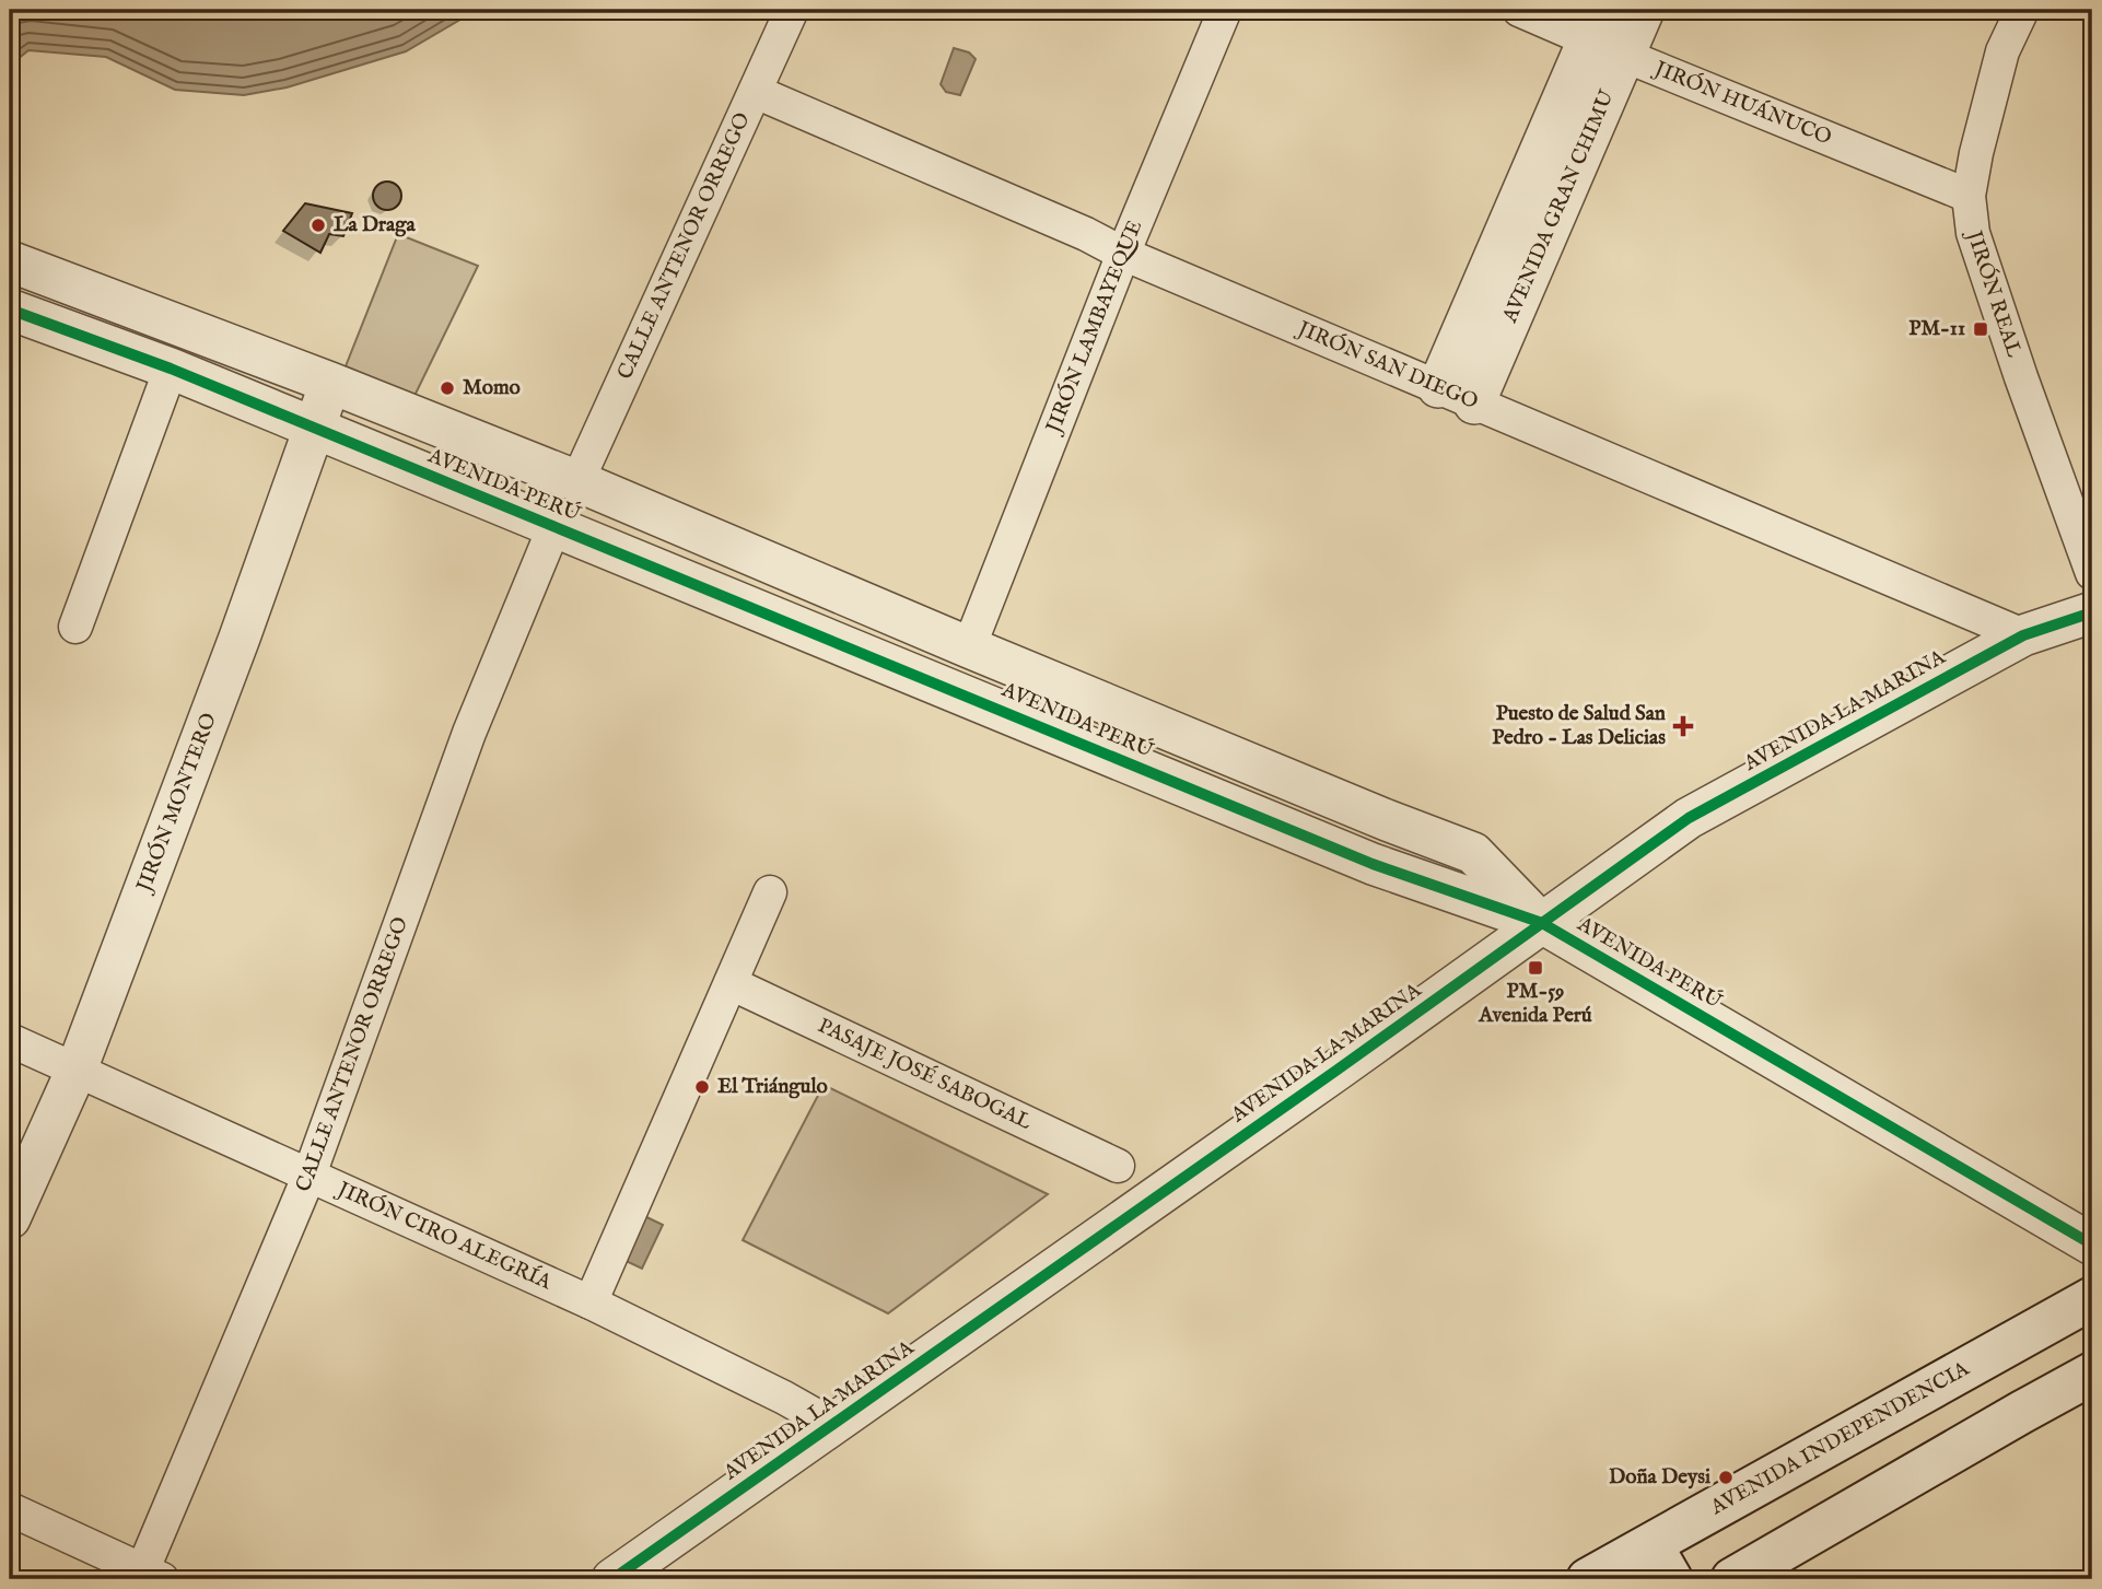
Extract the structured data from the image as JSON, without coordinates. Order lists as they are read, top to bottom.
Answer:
{
  "streets": {
    "main road": ["AVENIDA INDEPENDENCIA"],
    "street": [
      "JIRÓN HUÁNUCO",
      "AVENIDA GRAN CHIMU",
      "CALLE ANTENOR ORREGO",
      "JIRÓN REAL",
      "JIRÓN LAMBAYEQUE",
      "JIRÓN SAN DIEGO",
      "AVENIDA PERÚ",
      "AVENIDA LA MARINA",
      "JIRÓN MONTERO",
      "PASAJE JOSÉ SABOGAL",
      "JIRÓN CIRO ALEGRÍA"
    ]
  },
  "crossings": [
    ["JIRÓN HUÁNUCO", "AVENIDA GRAN CHIMU"],
    ["JIRÓN HUÁNUCO", "JIRÓN REAL"],
    ["AVENIDA GRAN CHIMU", "JIRÓN SAN DIEGO"],
    ["CALLE ANTENOR ORREGO", "JIRÓN SAN DIEGO"],
    ["CALLE ANTENOR ORREGO", "AVENIDA PERÚ"],
    ["CALLE ANTENOR ORREGO", "JIRÓN CIRO ALEGRÍA"],
    ["JIRÓN LAMBAYEQUE", "JIRÓN SAN DIEGO"],
    ["JIRÓN LAMBAYEQUE", "AVENIDA PERÚ"],
    ["JIRÓN SAN DIEGO", "AVENIDA LA MARINA"],
    ["AVENIDA PERÚ", "AVENIDA LA MARINA"],
    ["AVENIDA PERÚ", "JIRÓN MONTERO"],
    ["AVENIDA LA MARINA", "JIRÓN CIRO ALEGRÍA"],
    ["JIRÓN MONTERO", "JIRÓN CIRO ALEGRÍA"]
  ],
  "places": {
    "other": [
      "La Draga",
      "Momo",
      "El Triángulo",
      "Doña Deysi"
    ],
    "transit": ["PM-11", "PM-59 Avenida Perú"],
    "health": ["Puesto de Salud San Pedro - Las Delicias"]
  }
}
